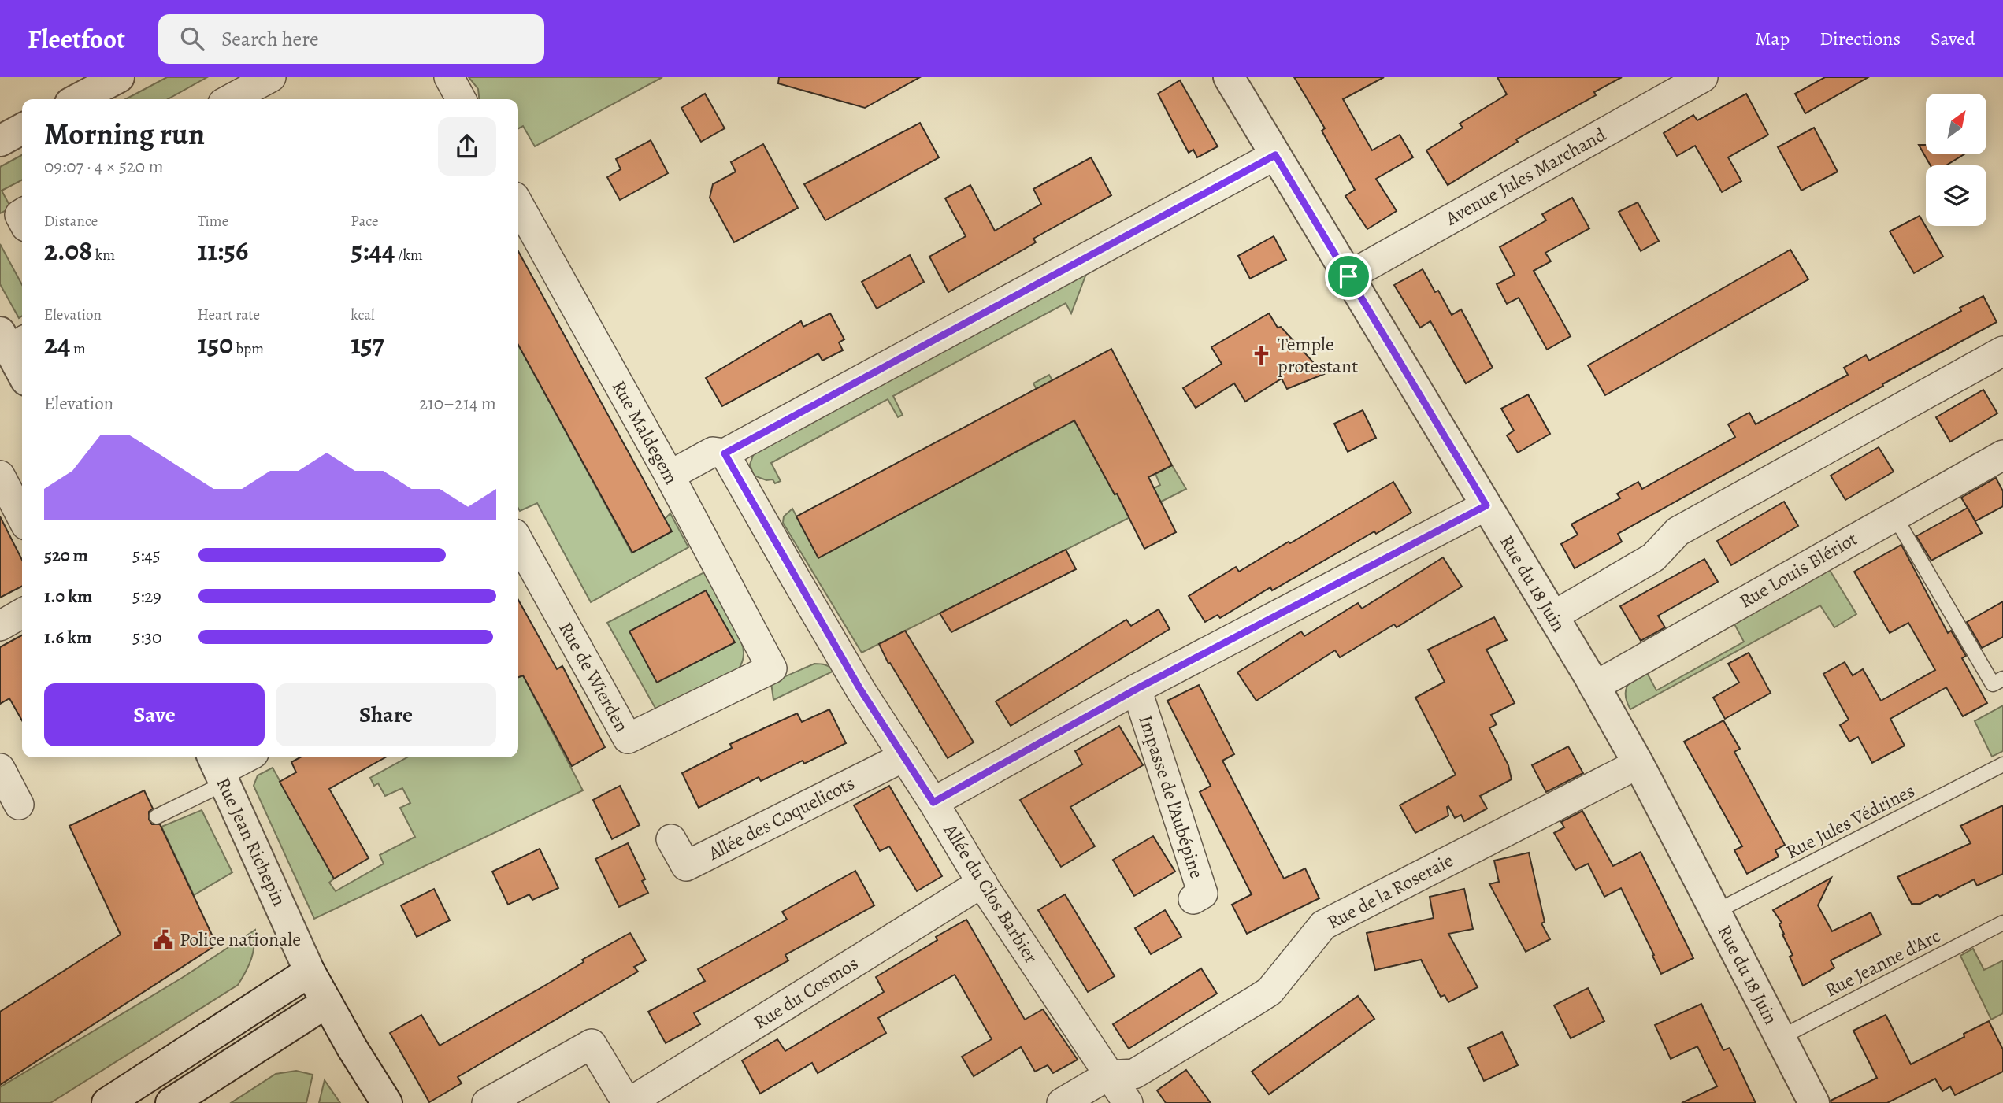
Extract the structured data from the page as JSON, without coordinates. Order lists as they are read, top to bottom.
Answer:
{
  "streets": {
    "street": [
      "Avenue Jules Marchand",
      "Rue Maldegem",
      "Rue Louis Blériot",
      "Rue du 18 Juin",
      "Rue de Wierden",
      "Impasse de l'Aubépine",
      "Allée des Coquelicots",
      "Rue Jean Richepin",
      "Rue de la Roseraie",
      "Allée du Clos Barbier",
      "Rue du Cosmos"
    ],
    "lane": ["Rue Jules Védrines", "Rue Jeanne d'Arc"]
  },
  "crossings": [
    ["Avenue Jules Marchand", "Rue du 18 Juin"],
    ["Rue Maldegem", "Rue de Wierden"],
    ["Rue Louis Blériot", "Rue du 18 Juin"],
    ["Rue du 18 Juin", "Rue Jules Védrines"],
    ["Rue du 18 Juin", "Rue de la Roseraie"],
    ["Rue du 18 Juin", "Rue Jeanne d'Arc"],
    ["Allée des Coquelicots", "Allée du Clos Barbier"],
    ["Rue de la Roseraie", "Allée du Clos Barbier"],
    ["Allée du Clos Barbier", "Rue du Cosmos"]
  ],
  "places": {
    "church": ["Temple protestant"],
    "public building": ["Police nationale"]
  },
  "north": "top right",
  "page": {
    "header": "Fleetfoot",
    "search": "Search here",
    "nav": ["Map", "Directions", "Saved"],
    "heading": ["Morning run", "09:07 · 4 × 520 m"],
    "stats": [
      ["Distance", "2.08 km"],
      ["Time", "11:56"],
      ["Pace", "5:44 /km"],
      ["Elevation", "24 m"],
      ["Heart rate", "150 bpm"],
      ["kcal", "157"]
    ],
    "chart": ["Elevation", "210–214 m"],
    "list": [
      {
        "name": "520 m",
        "note": "5:45"
      },
      {
        "name": "1.0 km",
        "note": "5:29"
      },
      {
        "name": "1.6 km",
        "note": "5:30"
      }
    ],
    "buttons": ["Save", "Share"]
  }
}
